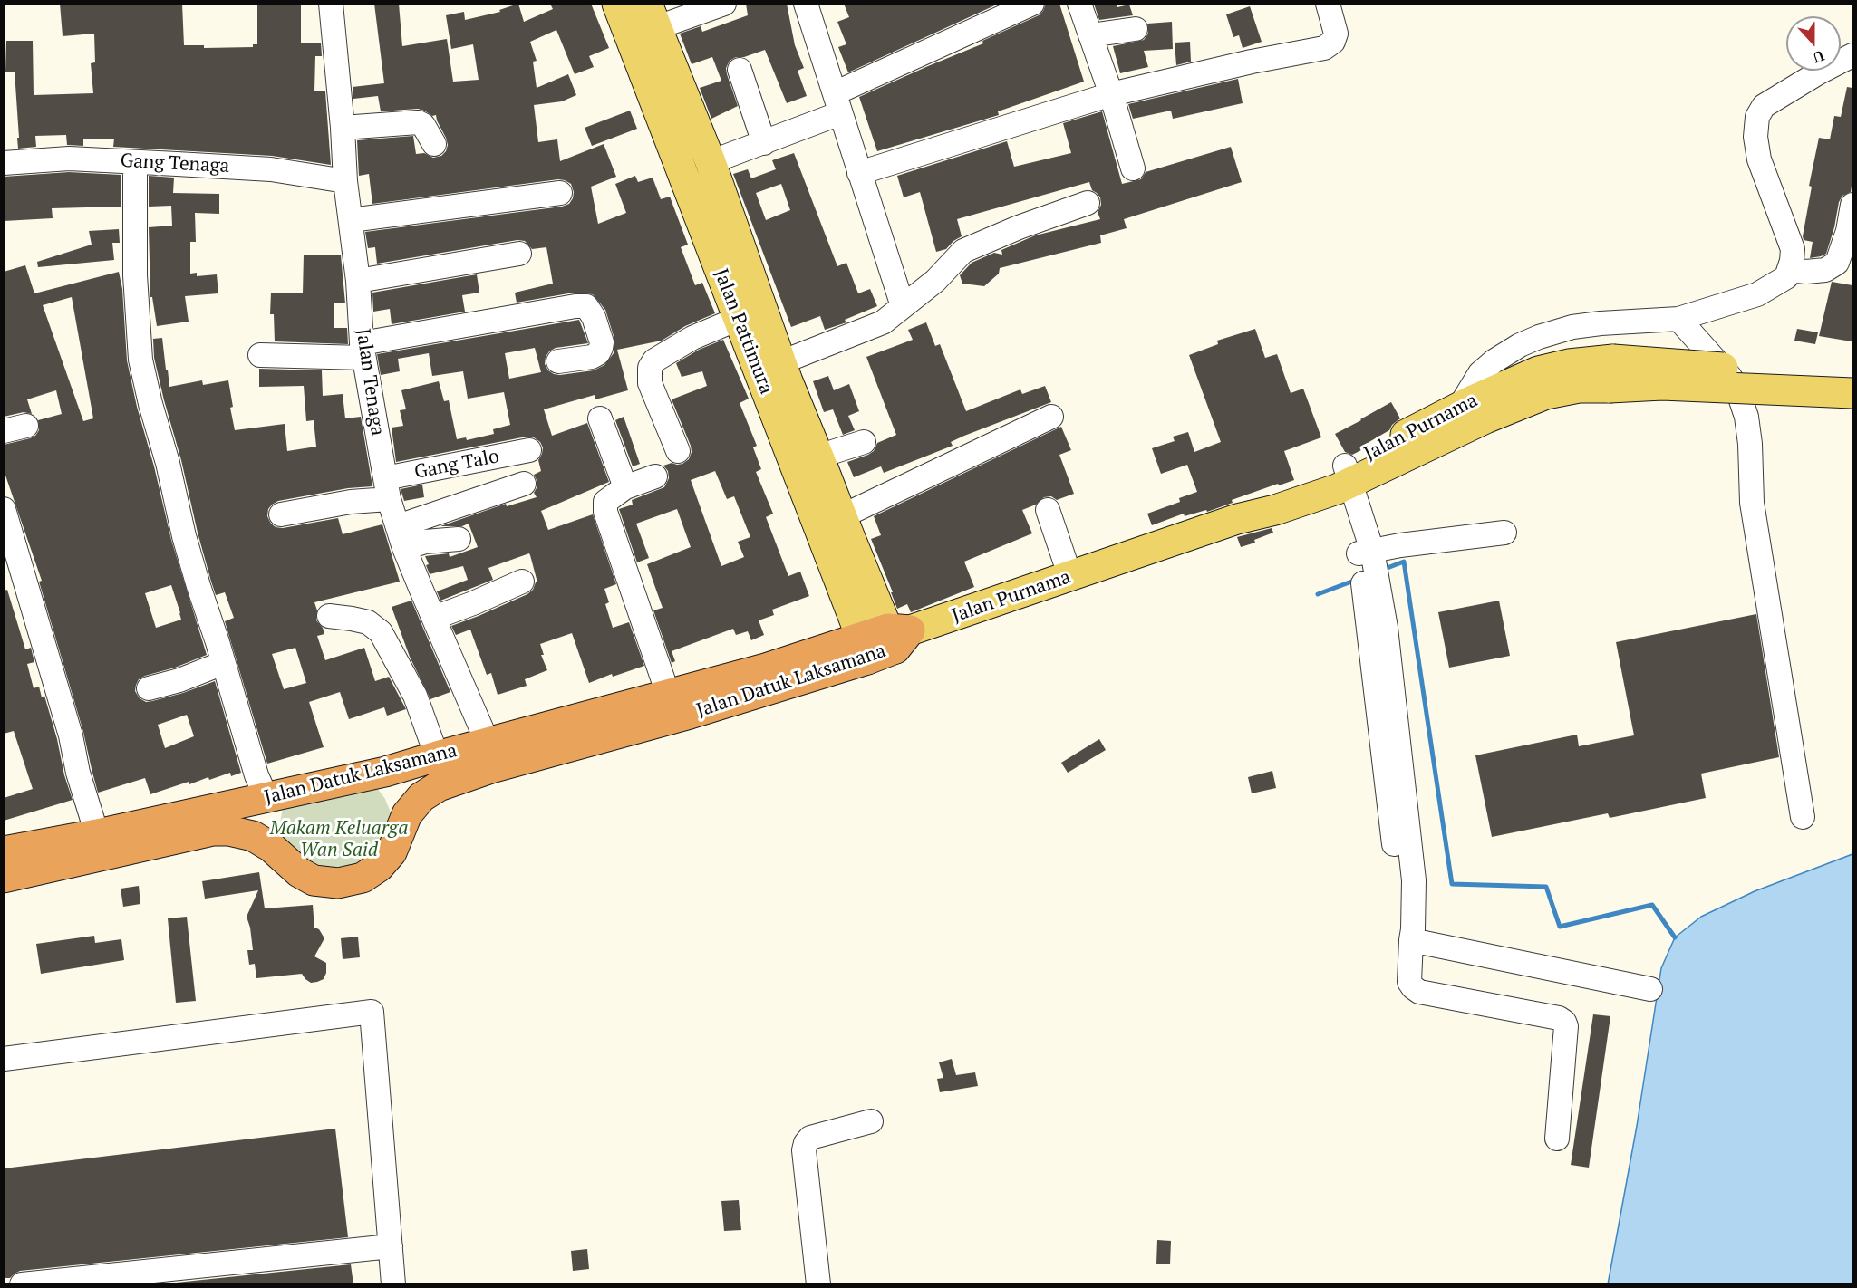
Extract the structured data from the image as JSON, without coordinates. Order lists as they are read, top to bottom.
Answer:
{
  "streets": {
    "highway": ["Jalan Datuk Laksamana"],
    "main road": ["Jalan Pattimura", "Jalan Purnama"],
    "street": ["Gang Tenaga", "Jalan Tenaga", "Gang Talo"]
  },
  "crossings": [
    ["Gang Tenaga", "Jalan Tenaga"],
    ["Jalan Pattimura", "Jalan Purnama"],
    ["Jalan Pattimura", "Jalan Datuk Laksamana"],
    ["Jalan Tenaga", "Gang Talo"],
    ["Jalan Tenaga", "Jalan Datuk Laksamana"],
    ["Jalan Purnama", "Jalan Datuk Laksamana"]
  ],
  "parks": ["Makam Keluarga Wan Said"],
  "north": "bottom"
}
